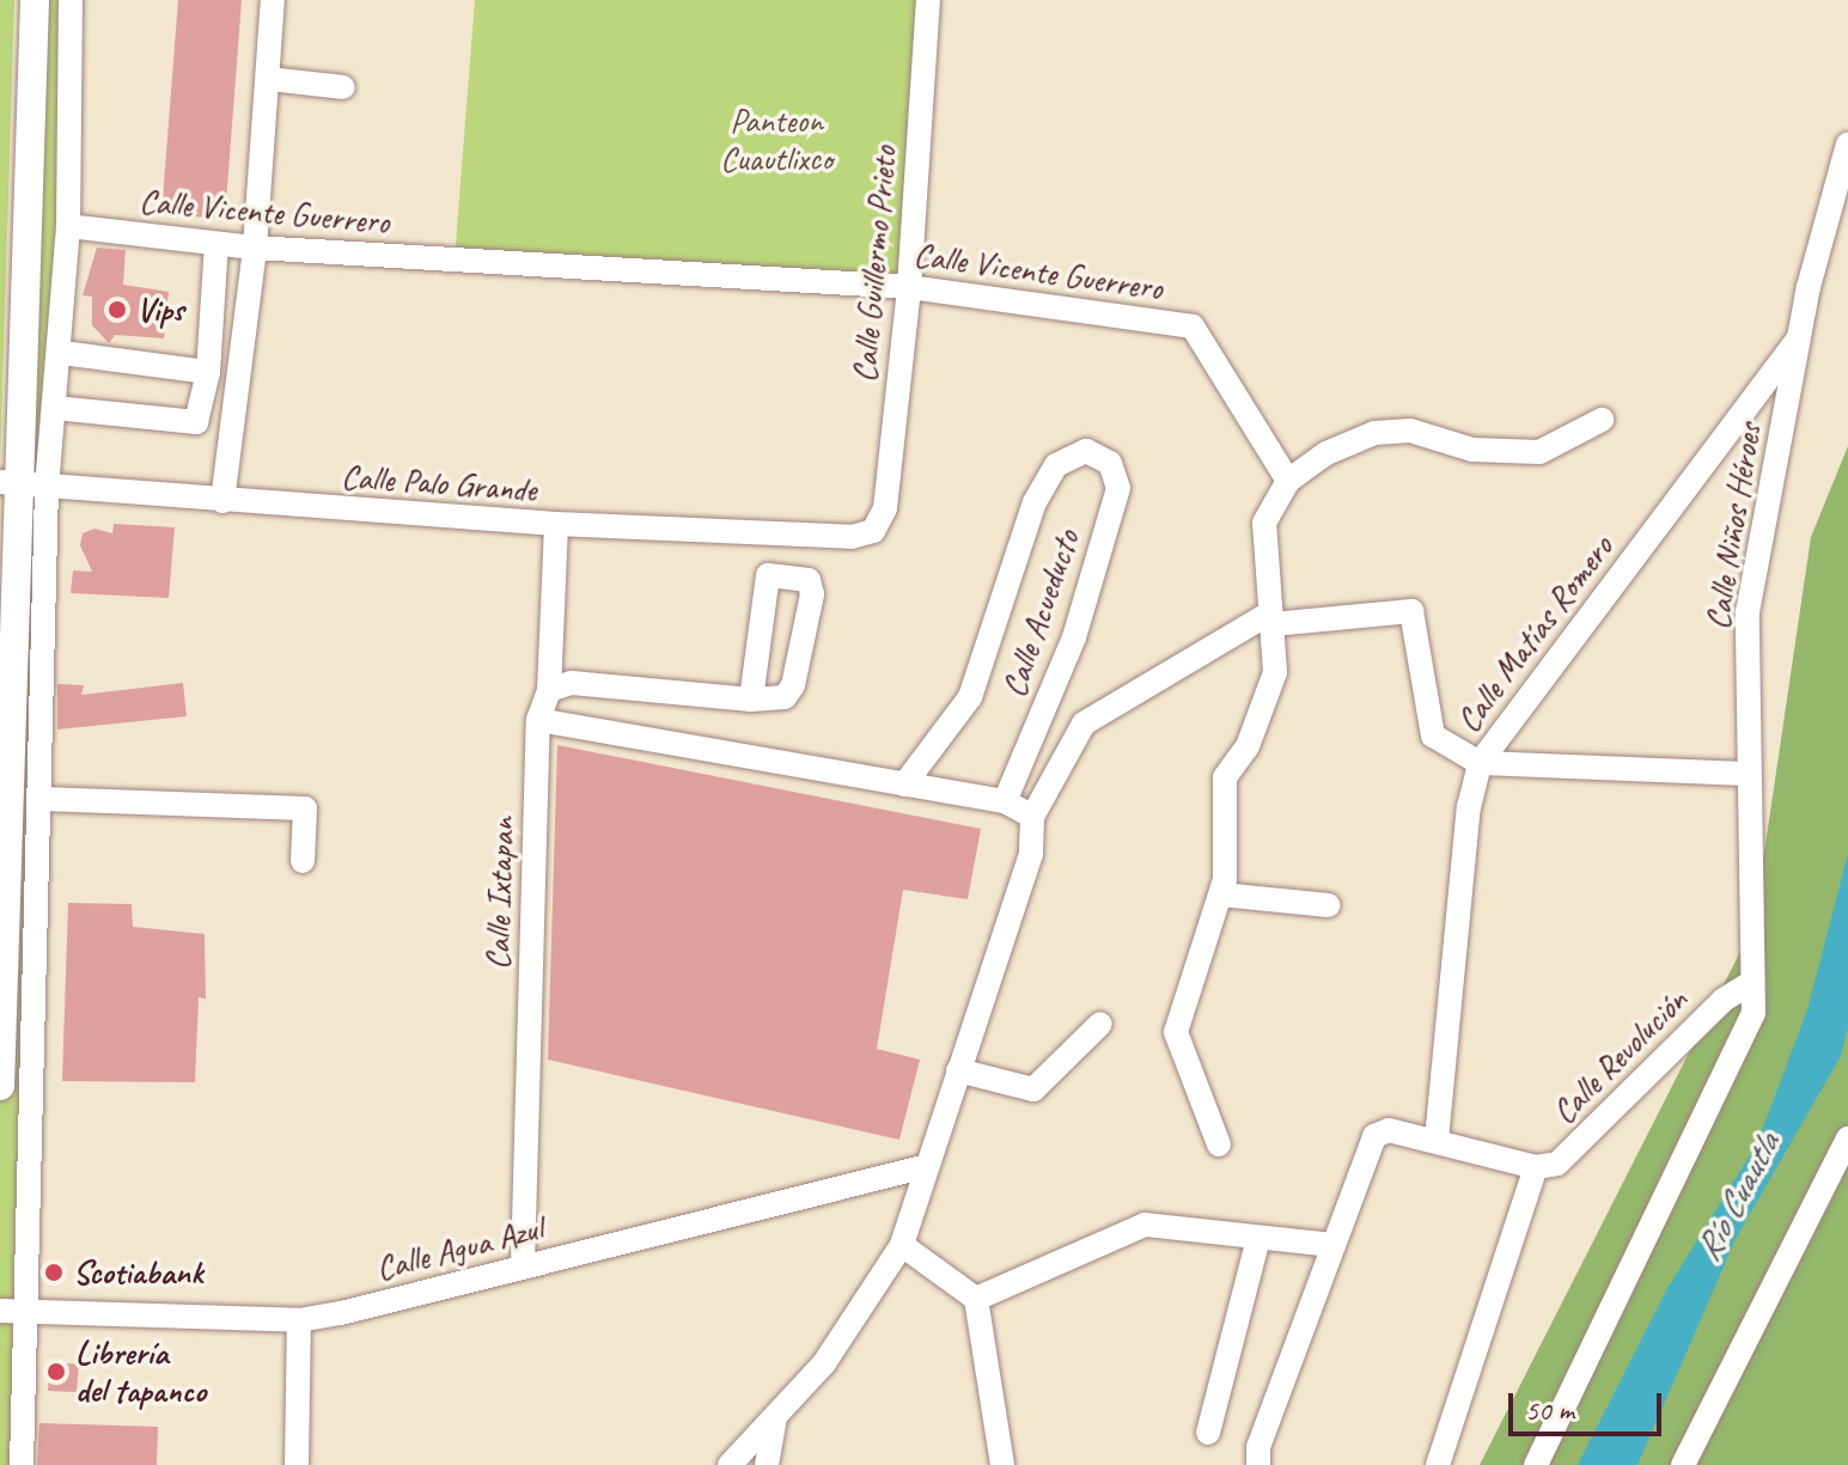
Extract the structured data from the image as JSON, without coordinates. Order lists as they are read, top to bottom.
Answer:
{
  "streets": {
    "street": [
      "Calle Vicente Guerrero",
      "Calle Guillermo Prieto",
      "Calle Palo Grande",
      "Calle Niños Héroes",
      "Calle Acueducto",
      "Calle Matías Romero",
      "Calle Ixtapan",
      "Calle Revolución",
      "Calle Agua Azul"
    ]
  },
  "crossings": [
    ["Calle Vicente Guerrero", "Calle Guillermo Prieto"],
    ["Calle Guillermo Prieto", "Calle Palo Grande"],
    ["Calle Palo Grande", "Calle Ixtapan"],
    ["Calle Niños Héroes", "Calle Matías Romero"],
    ["Calle Niños Héroes", "Calle Revolución"],
    ["Calle Matías Romero", "Calle Revolución"],
    ["Calle Ixtapan", "Calle Agua Azul"]
  ],
  "water": ["Río Cuautla"],
  "parks": ["Panteon Cuautlixco"],
  "places": ["Vips", "Scotiabank", "Librería del tapanco"],
  "scale_bar": "50 m"
}
